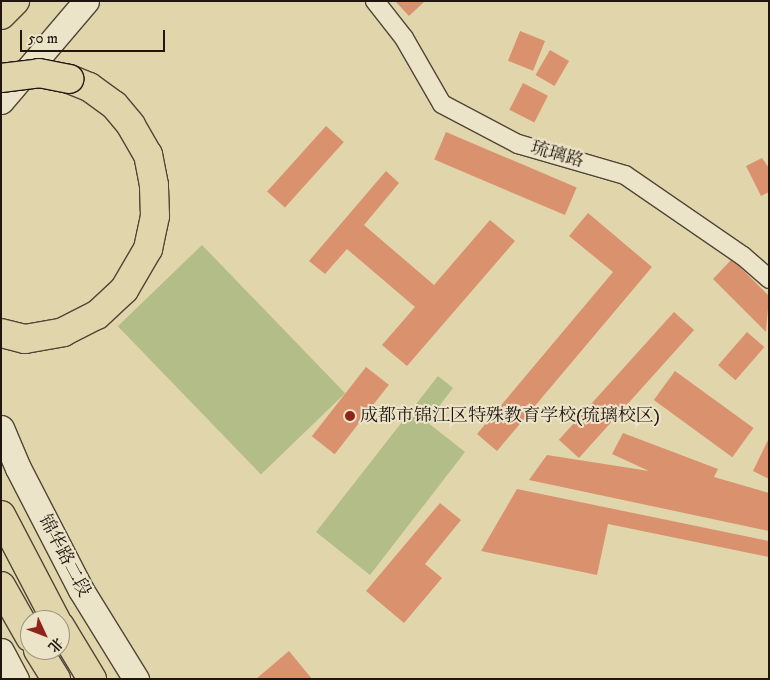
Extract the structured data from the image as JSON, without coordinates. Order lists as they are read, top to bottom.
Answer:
{
  "streets": {
    "main road": ["锦华路二段"],
    "street": ["琉璃路"]
  },
  "places": ["成都市锦江区特殊教育学校(琉璃校区)"],
  "scale_bar": "50 m",
  "north": "bottom right"
}
